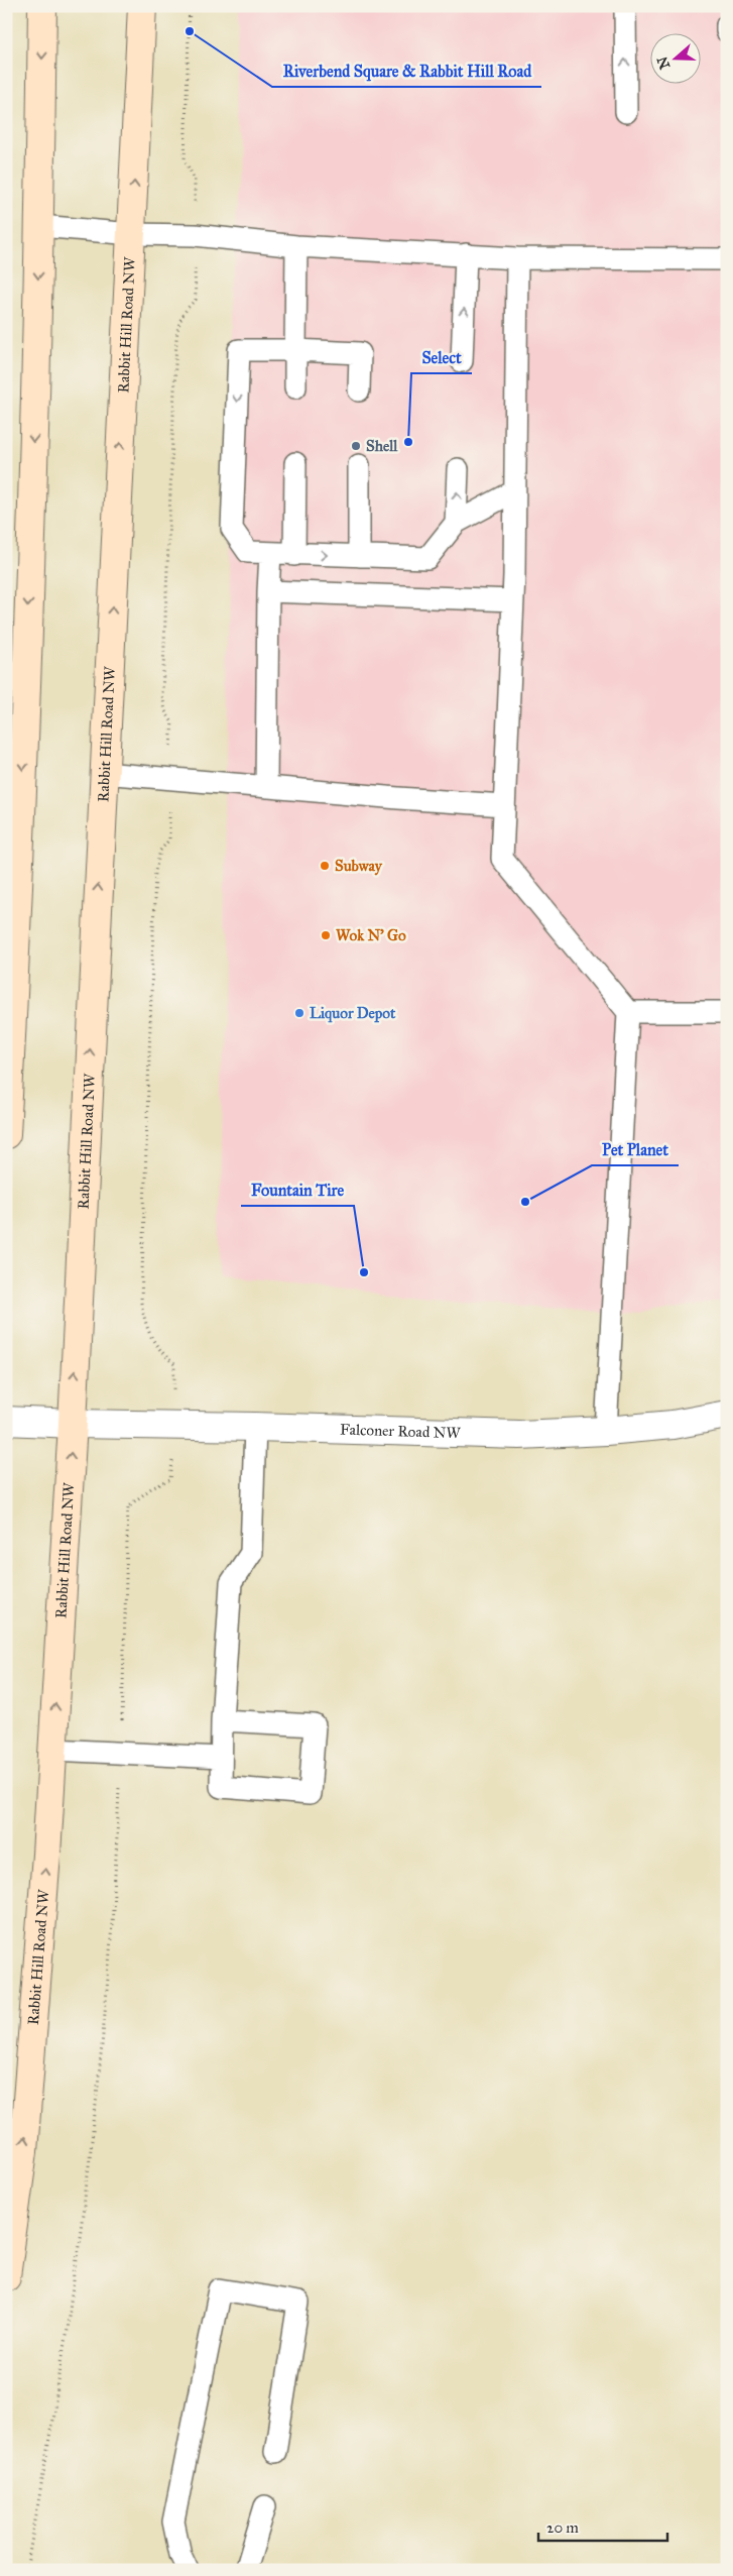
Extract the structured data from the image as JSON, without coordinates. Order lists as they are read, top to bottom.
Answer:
{
  "streets": {
    "main road": ["Rabbit Hill Road NW"],
    "street": ["Falconer Road NW"]
  },
  "crossings": [
    ["Rabbit Hill Road NW", "Falconer Road NW"]
  ],
  "places": [
    "Riverbend Square & Rabbit Hill Road",
    "Select",
    "Shell",
    "Subway",
    "Wok N' Go",
    "Liquor Depot",
    "Pet Planet",
    "Fountain Tire"
  ],
  "scale_bar": "20 m",
  "north": "left"
}
